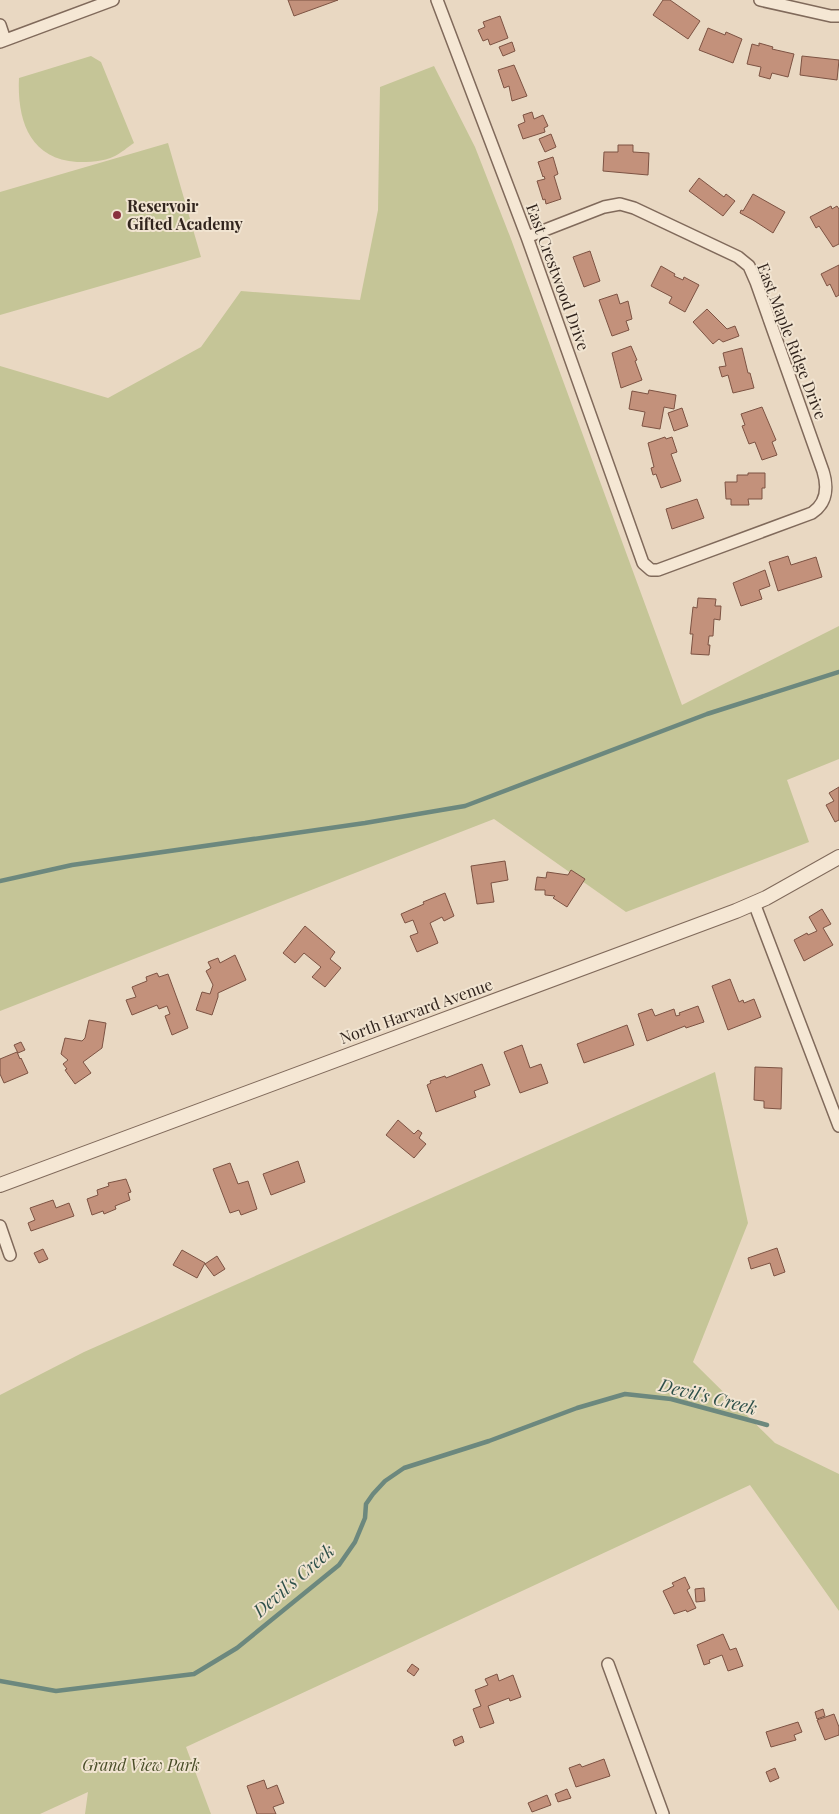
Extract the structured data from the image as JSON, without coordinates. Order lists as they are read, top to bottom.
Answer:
{
  "streets": {
    "street": ["East Crestwood Drive", "East Maple Ridge Drive", "North Harvard Avenue"]
  },
  "crossings": [
    ["East Crestwood Drive", "East Maple Ridge Drive"]
  ],
  "water": ["Devil's Creek"],
  "parks": ["Grand View Park"],
  "places": ["Reservoir Gifted Academy"]
}
